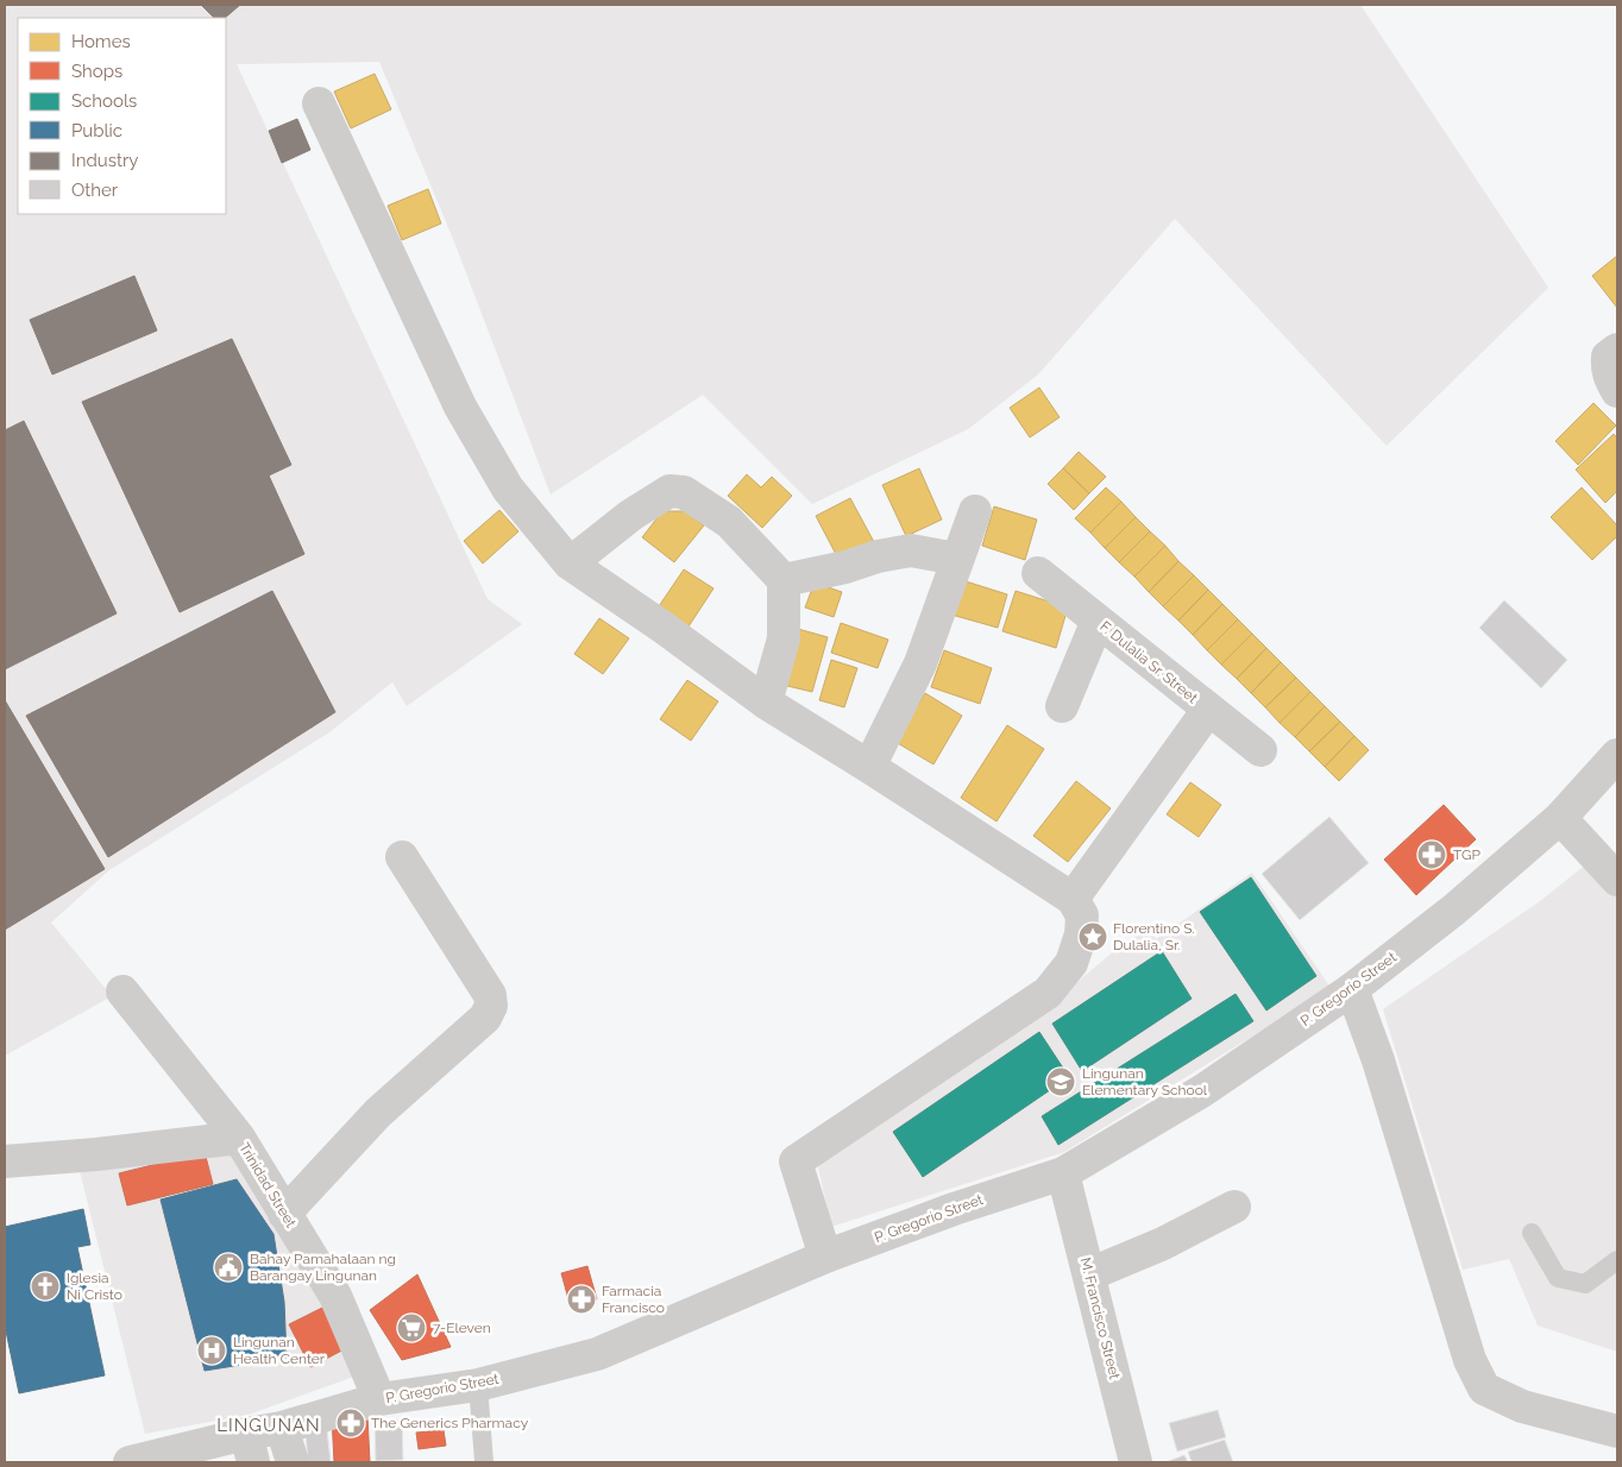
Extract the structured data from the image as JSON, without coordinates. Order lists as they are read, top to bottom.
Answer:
{
  "streets": {
    "street": [
      "F. Dulalia Sr. Street",
      "P. Gregorio Street",
      "Trinidad Street",
      "M. Francisco Street"
    ]
  },
  "crossings": [
    ["P. Gregorio Street", "Trinidad Street"],
    ["P. Gregorio Street", "M. Francisco Street"]
  ],
  "districts": ["LINGUNAN"],
  "places": {
    "pharmacy": ["TGP", "Farmacia Francisco", "The Generics Pharmacy"],
    "place": ["Florentino S. Dulalia, Sr."],
    "school or university": ["Lingunan Elementary School"],
    "public building": ["Bahay Pamahalaan ng Barangay Lingunan"],
    "church": ["Iglesia Ni Cristo"],
    "supermarket": ["7-Eleven"],
    "hospital": ["Lingunan Health Center"]
  },
  "legend": [
    "Homes",
    "Shops",
    "Schools",
    "Public",
    "Industry",
    "Other"
  ]
}
